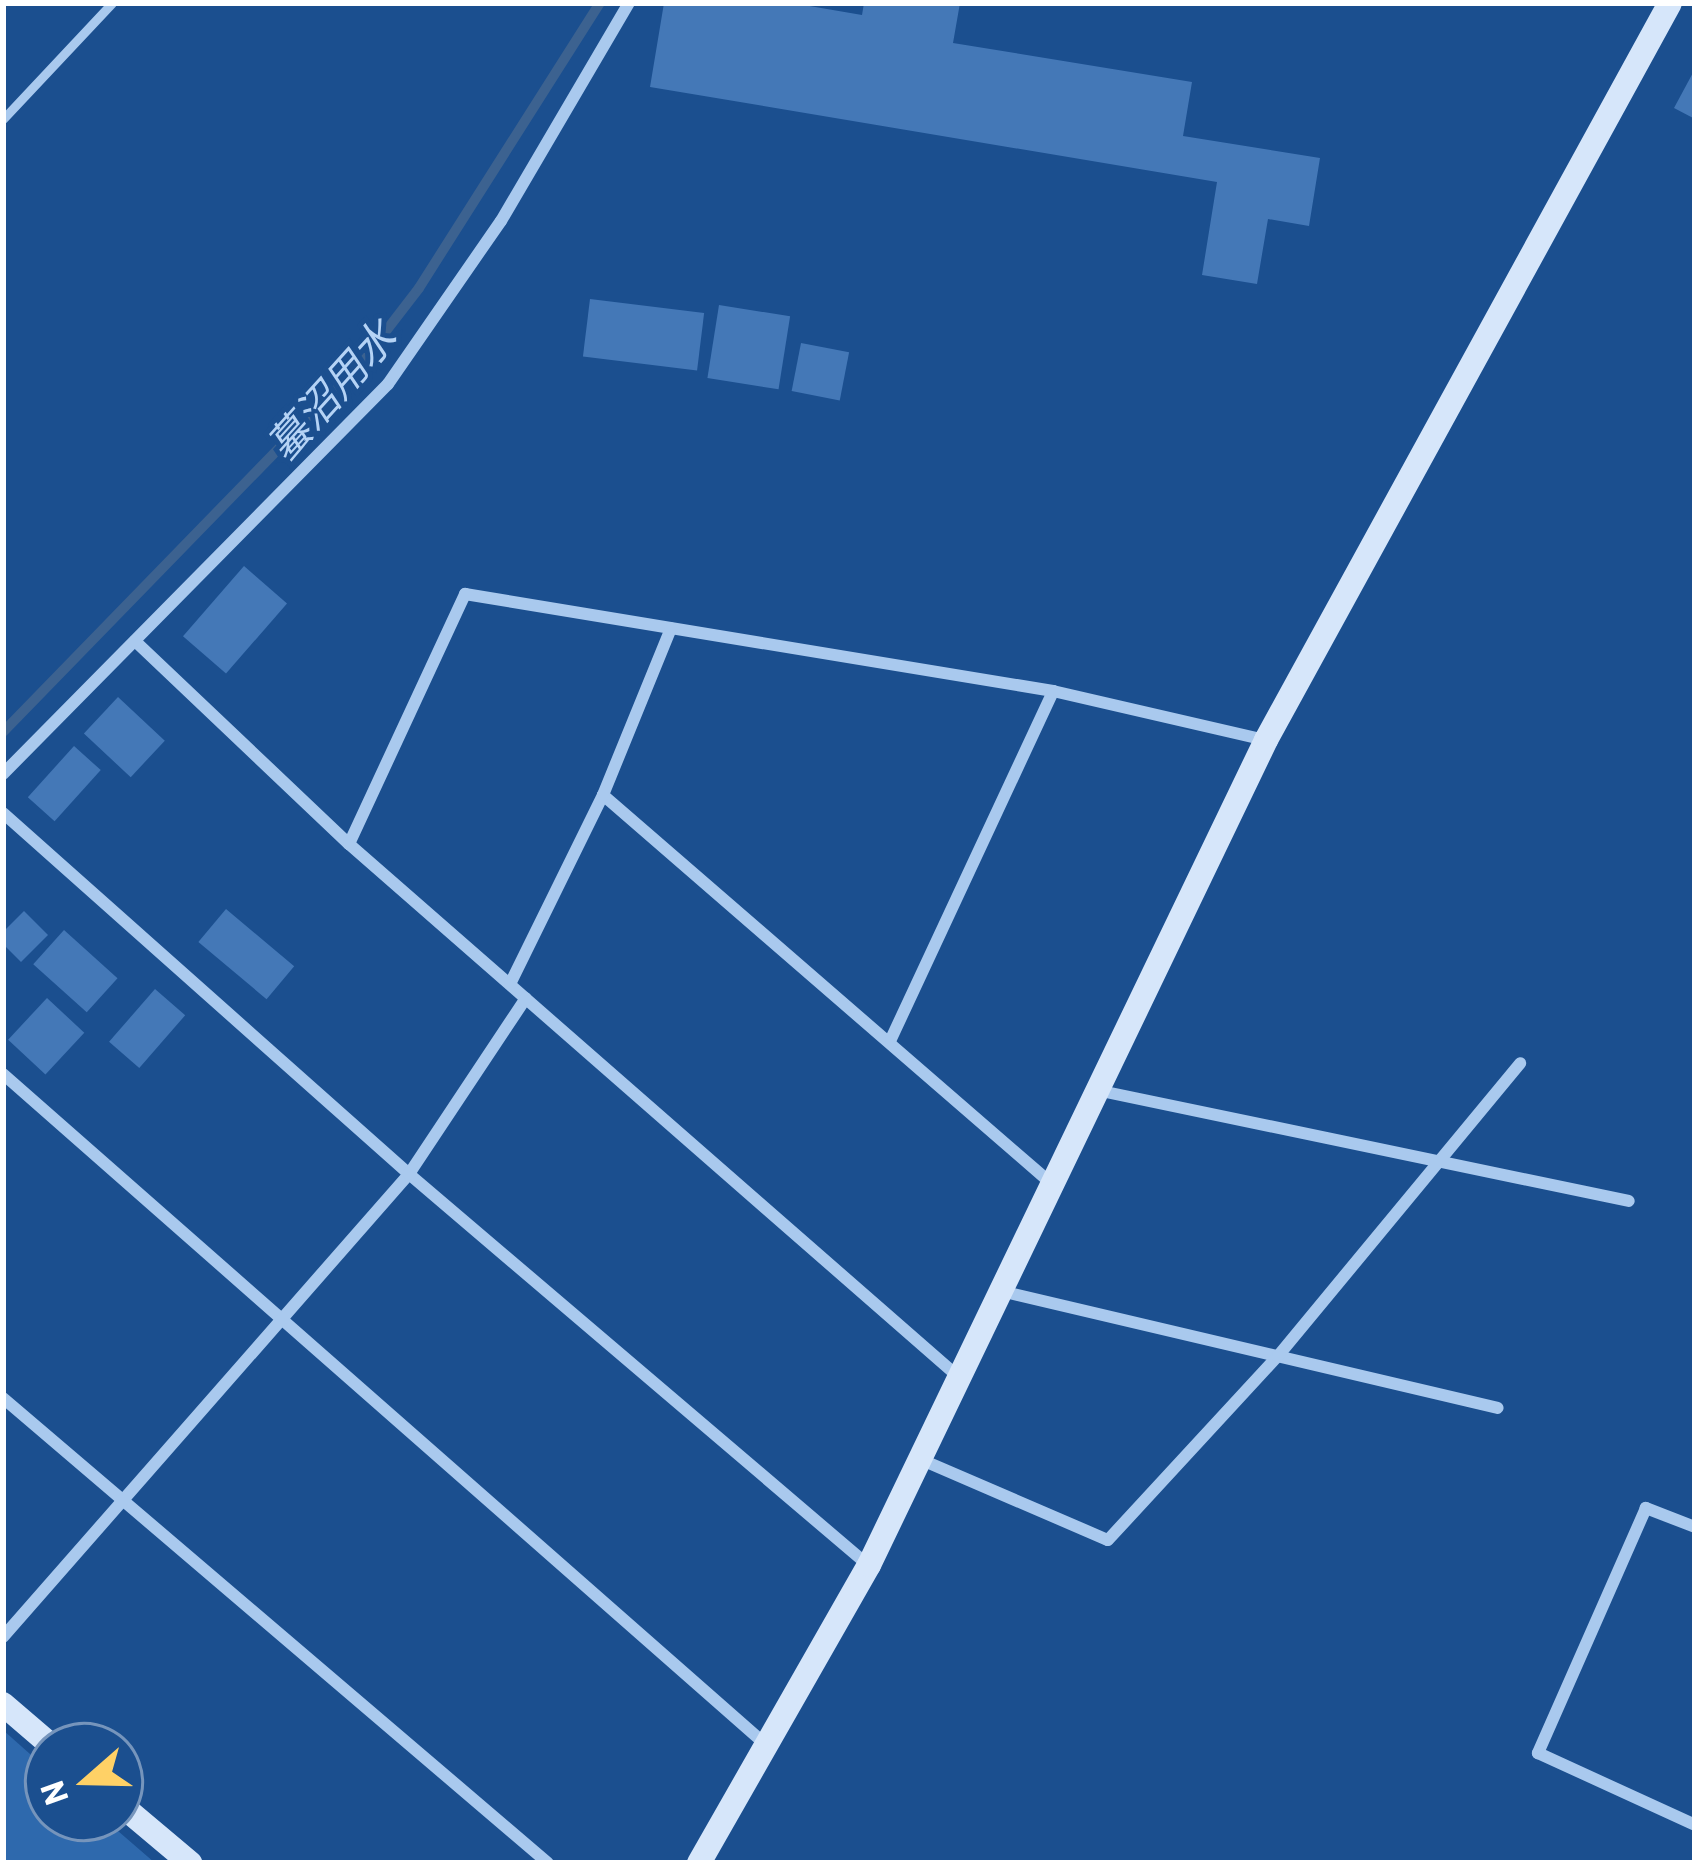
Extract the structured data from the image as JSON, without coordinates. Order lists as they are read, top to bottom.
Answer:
{
  "water": ["蟇沼用水"],
  "north": "left"
}
